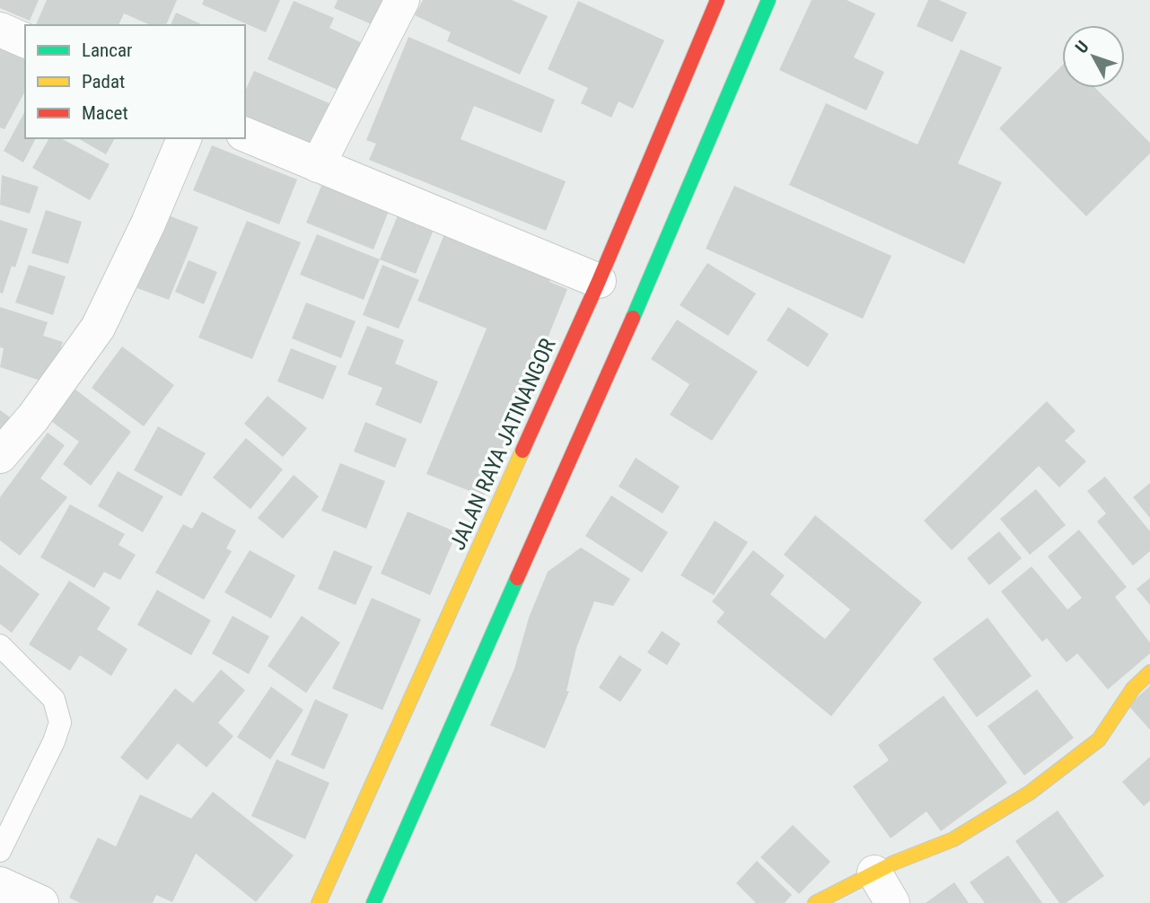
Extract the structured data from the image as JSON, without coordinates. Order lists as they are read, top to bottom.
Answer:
{
  "streets": {
    "main road": ["JALAN RAYA JATINANGOR"]
  },
  "legend": ["Lancar", "Padat", "Macet"],
  "north": "top left"
}
